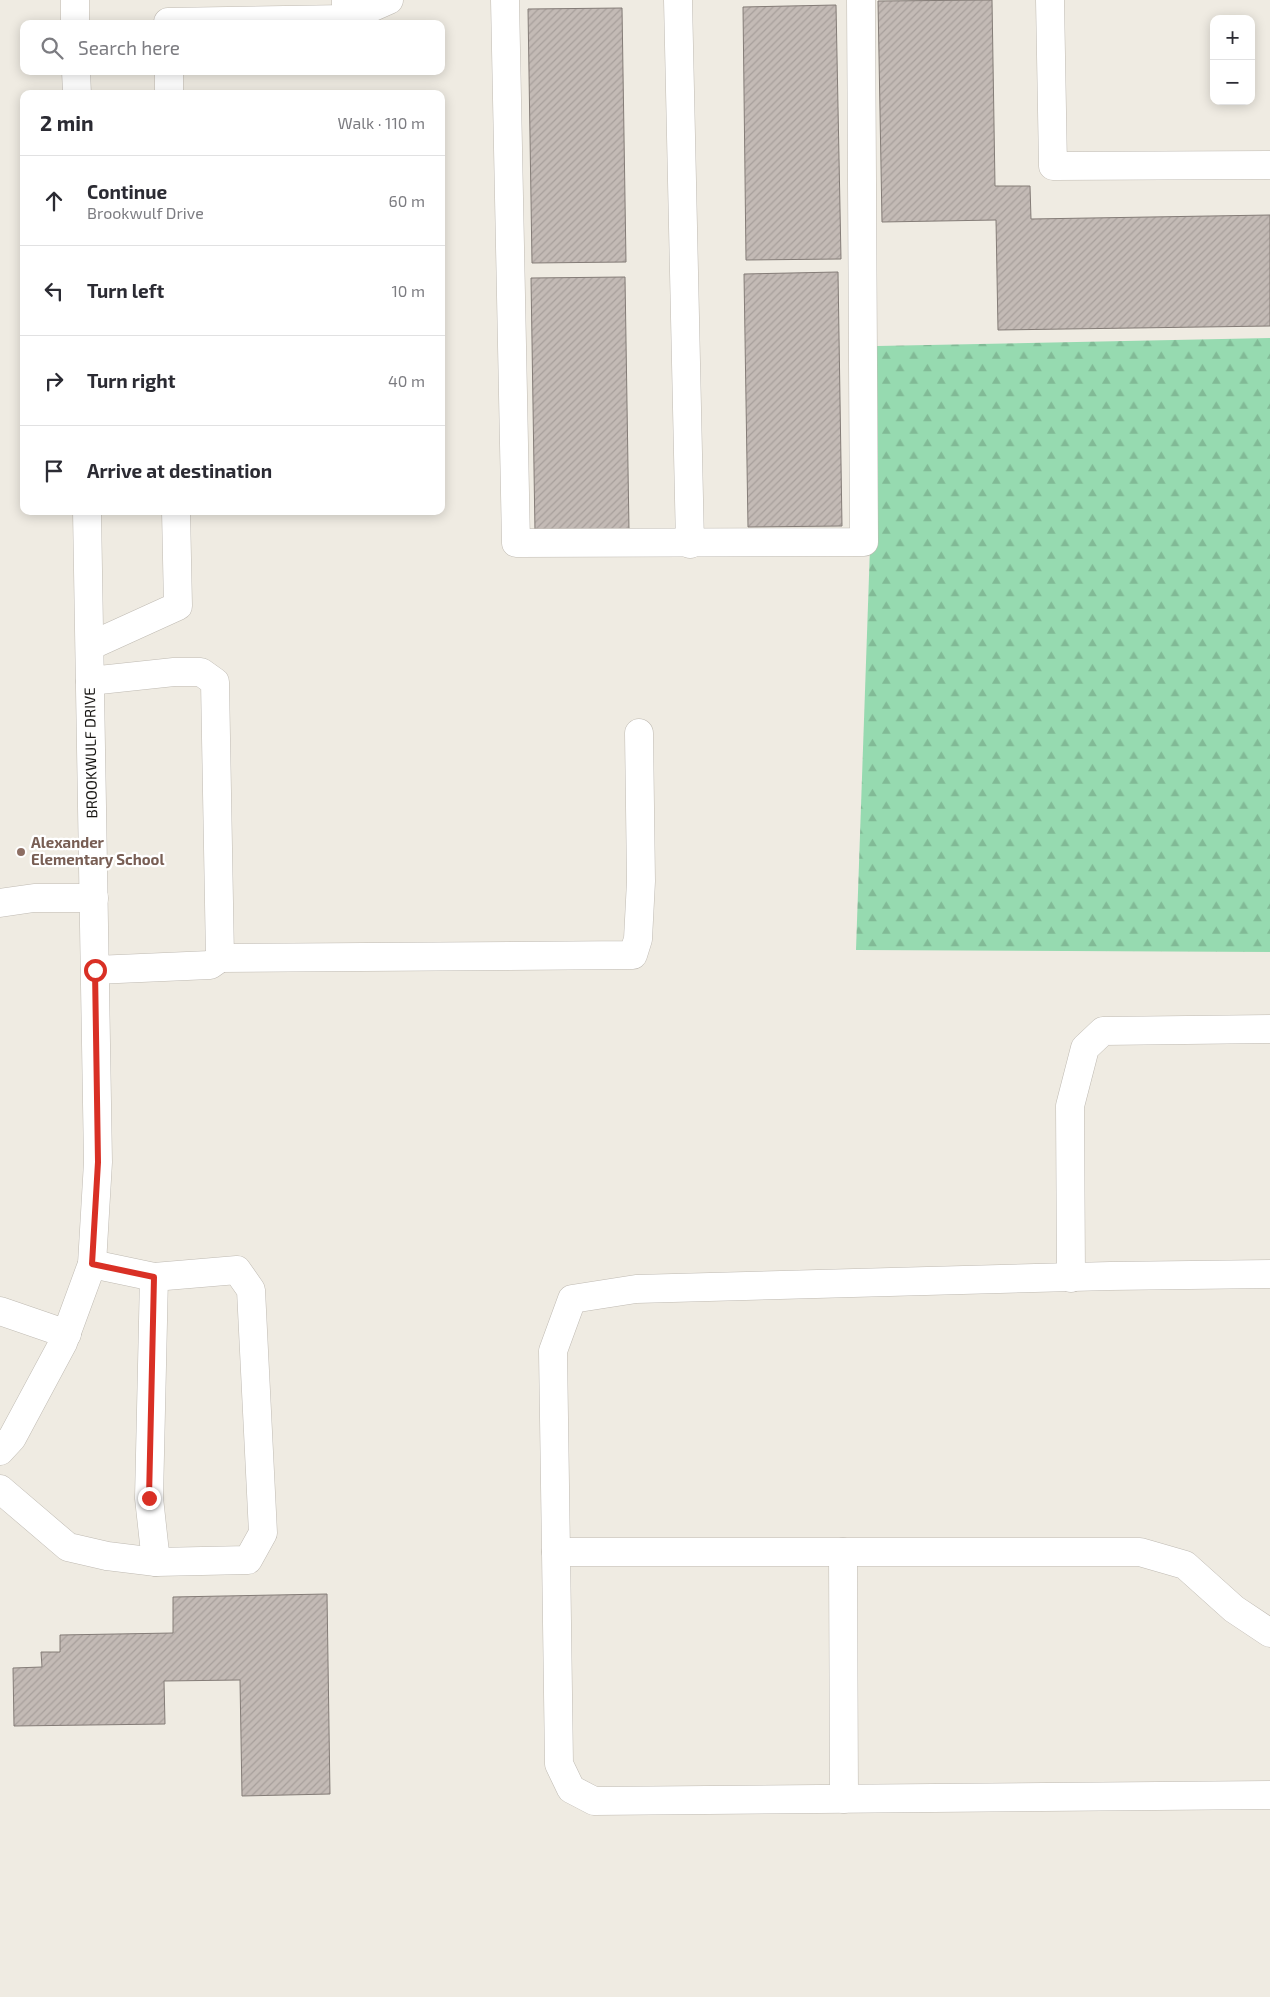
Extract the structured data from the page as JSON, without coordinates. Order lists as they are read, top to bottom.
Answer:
{
  "streets": {
    "street": ["BROOKWULF DRIVE"]
  },
  "places": ["Alexander Elementary School"],
  "page": {
    "map_buttons": ["+", "−"],
    "search": "Search here",
    "heading": ["2 min", "Walk · 110 m"],
    "list": [
      ["Continue", "Brookwulf Drive", "60 m"],
      ["Turn left", "10 m"],
      ["Turn right", "40 m"],
      "Arrive at destination"
    ]
  }
}
